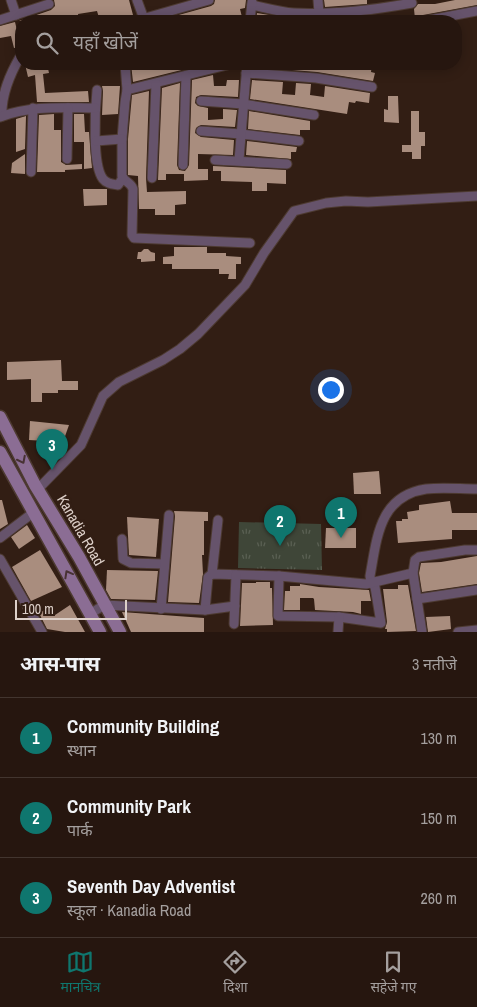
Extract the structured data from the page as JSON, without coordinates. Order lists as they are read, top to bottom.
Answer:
{
  "streets": {
    "main road": ["Kanadia Road"]
  },
  "scale_bar": "100 m",
  "page": {
    "search": "यहाँ खोजें",
    "pins": ["3", "1", "2"],
    "scale": "100 m",
    "heading": ["आस-पास", "3 नतीजे"],
    "list": [
      {
        "mark": "1",
        "name": "Community Building",
        "note": "स्थान",
        "value": "130 m"
      },
      {
        "mark": "2",
        "name": "Community Park",
        "note": "पार्क",
        "value": "150 m"
      },
      {
        "mark": "3",
        "name": "Seventh Day Adventist",
        "note": "स्कूल · Kanadia Road",
        "value": "260 m"
      }
    ],
    "nav": ["मानचित्र", "दिशा", "सहेजे गए"]
  }
}
